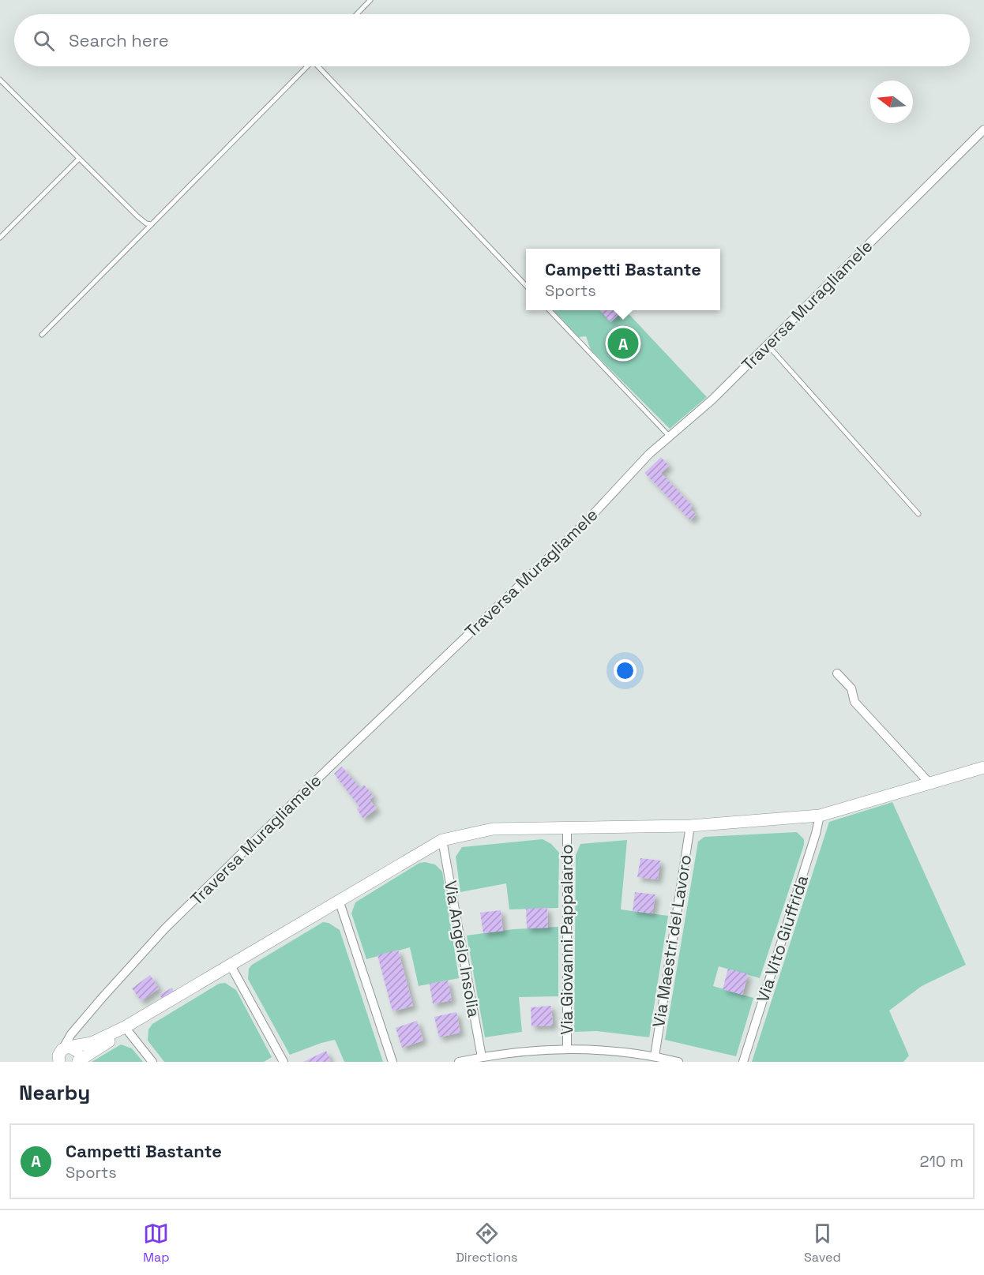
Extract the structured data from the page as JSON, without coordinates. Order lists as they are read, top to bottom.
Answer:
{
  "streets": {
    "street": [
      "Traversa Muragliamele",
      "Via Vito Giuffrida",
      "Via Giovanni Pappalardo",
      "Via Maestri del Lavoro",
      "Via Angelo Insolia"
    ]
  },
  "north": "left",
  "page": {
    "search": "Search here",
    "popup": ["Campetti Bastante", "Sports"],
    "pins": "A",
    "heading": "Nearby",
    "list": [
      {
        "mark": "A",
        "name": "Campetti Bastante",
        "note": "Sports",
        "value": "210 m"
      }
    ],
    "nav": ["Map", "Directions", "Saved"]
  }
}
